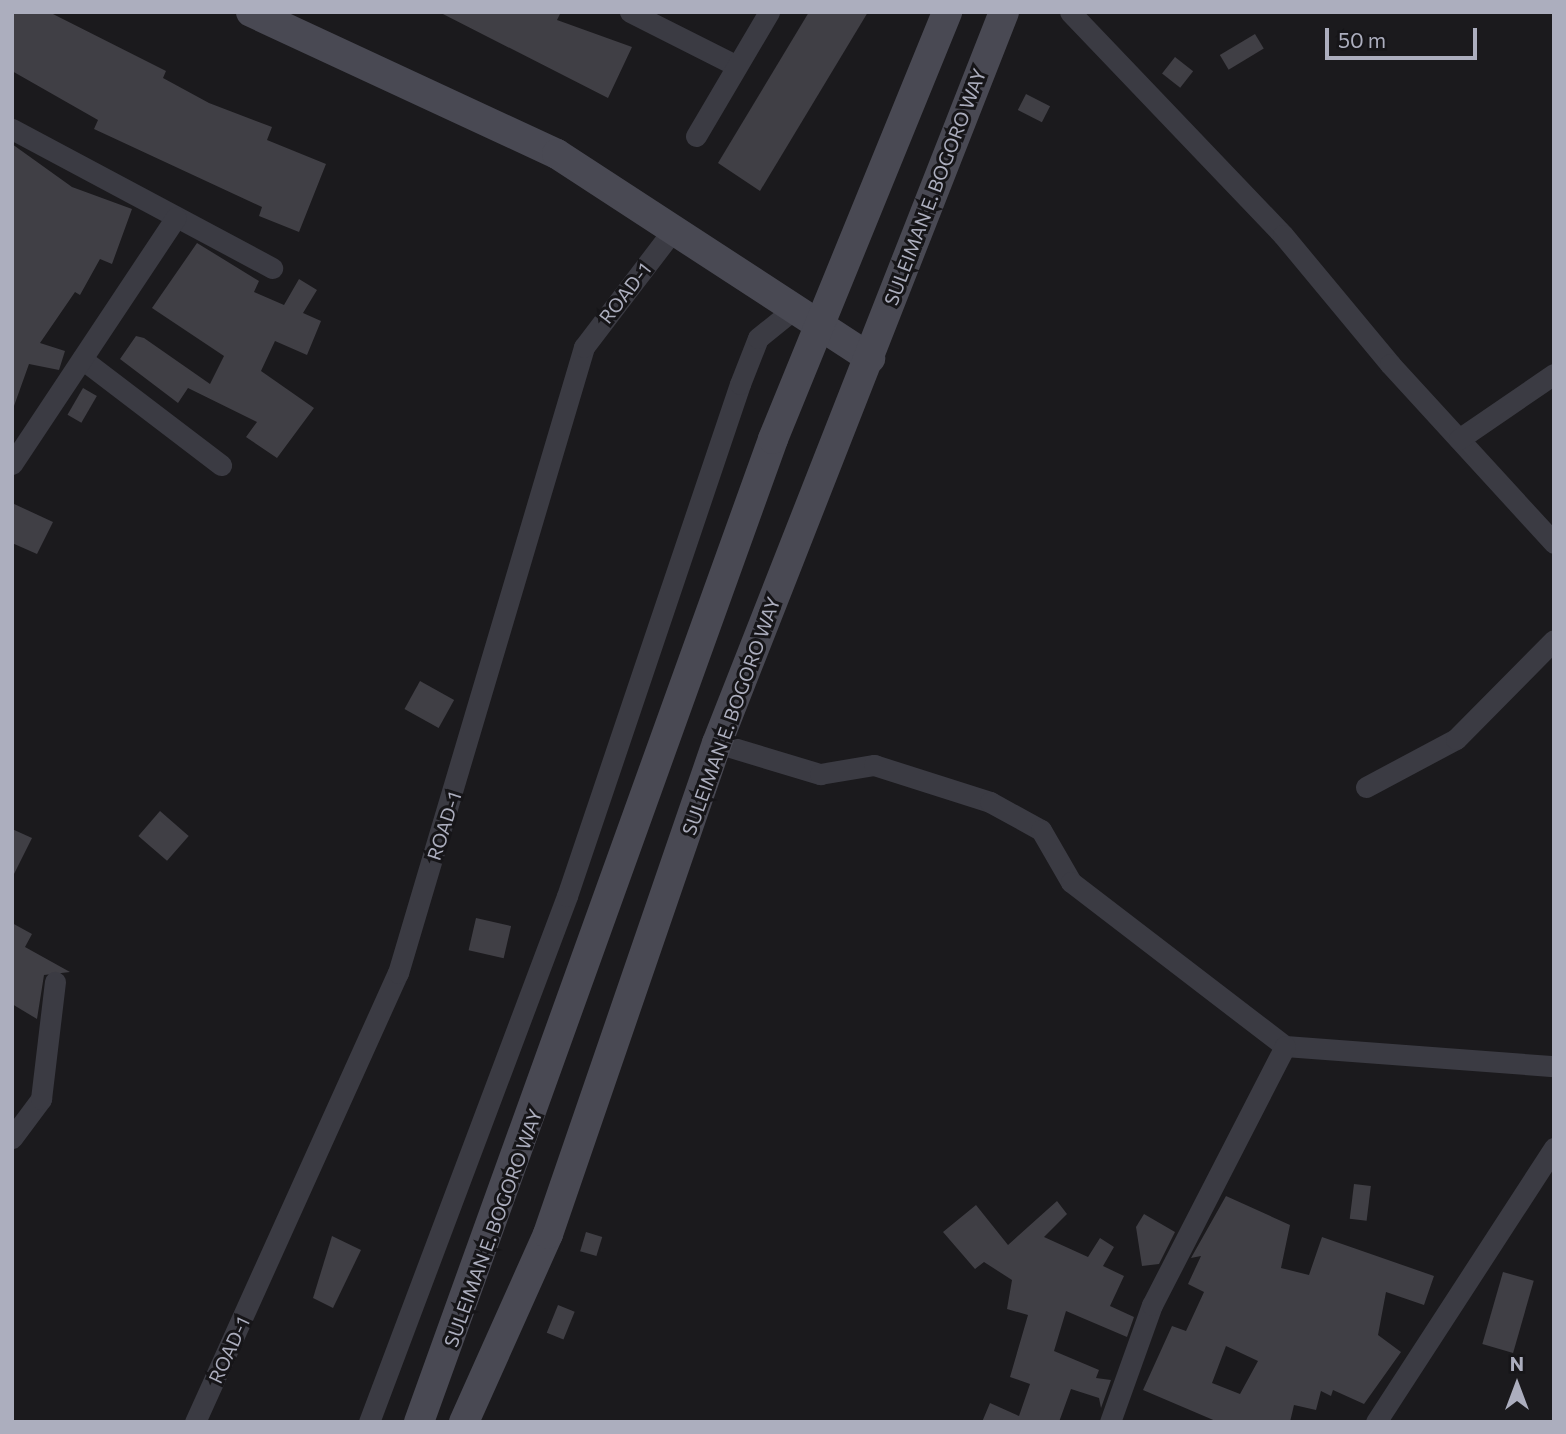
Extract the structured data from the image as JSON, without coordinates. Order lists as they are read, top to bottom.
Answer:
{
  "streets": {
    "street": ["SULEIMAN E. BOGORO WAY", "ROAD-1"]
  },
  "scale_bar": "50 m",
  "north": "top"
}
